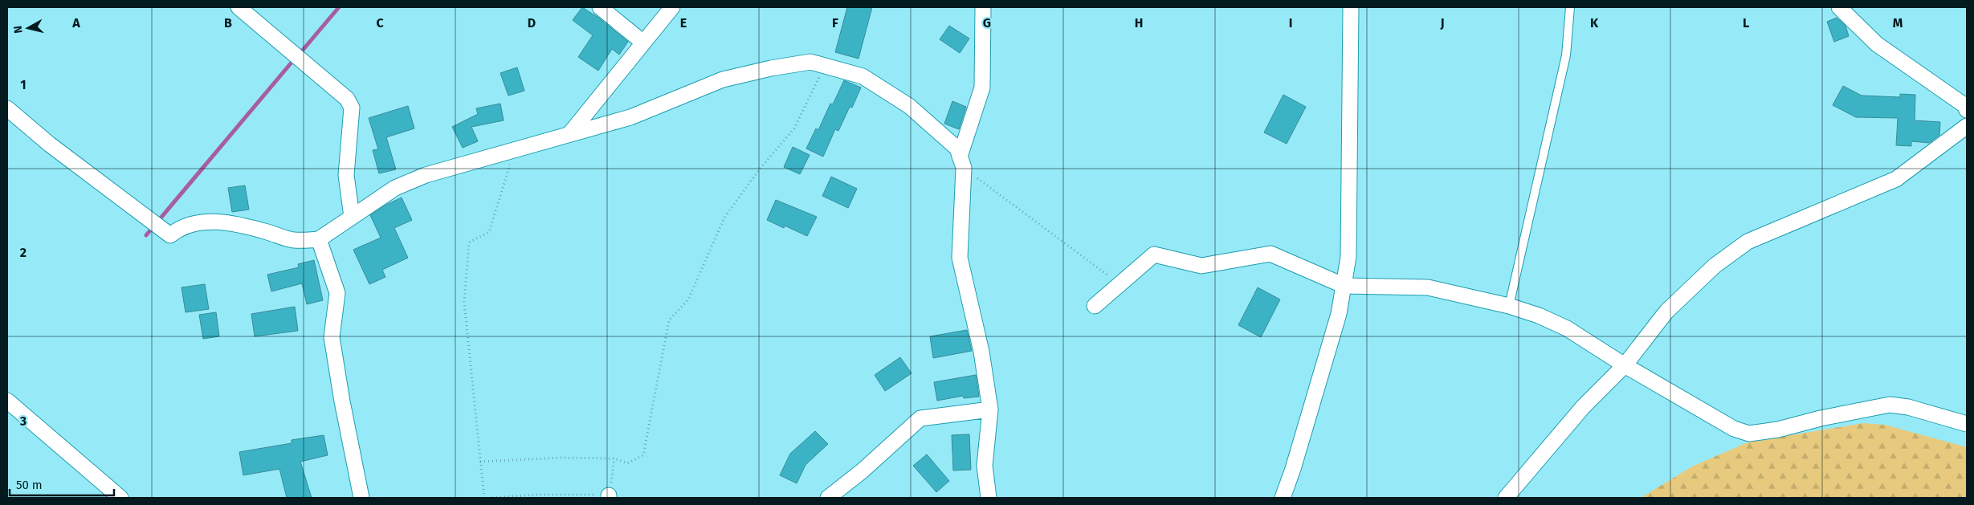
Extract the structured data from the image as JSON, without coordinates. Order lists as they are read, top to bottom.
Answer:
{
  "scale_bar": "50 m",
  "north": "left",
  "grid": {
    "columns": [
      "A",
      "B",
      "C",
      "D",
      "E",
      "F",
      "G",
      "H",
      "I",
      "J",
      "K",
      "L",
      "M"
    ],
    "rows": ["1", "2", "3"]
  }
}
